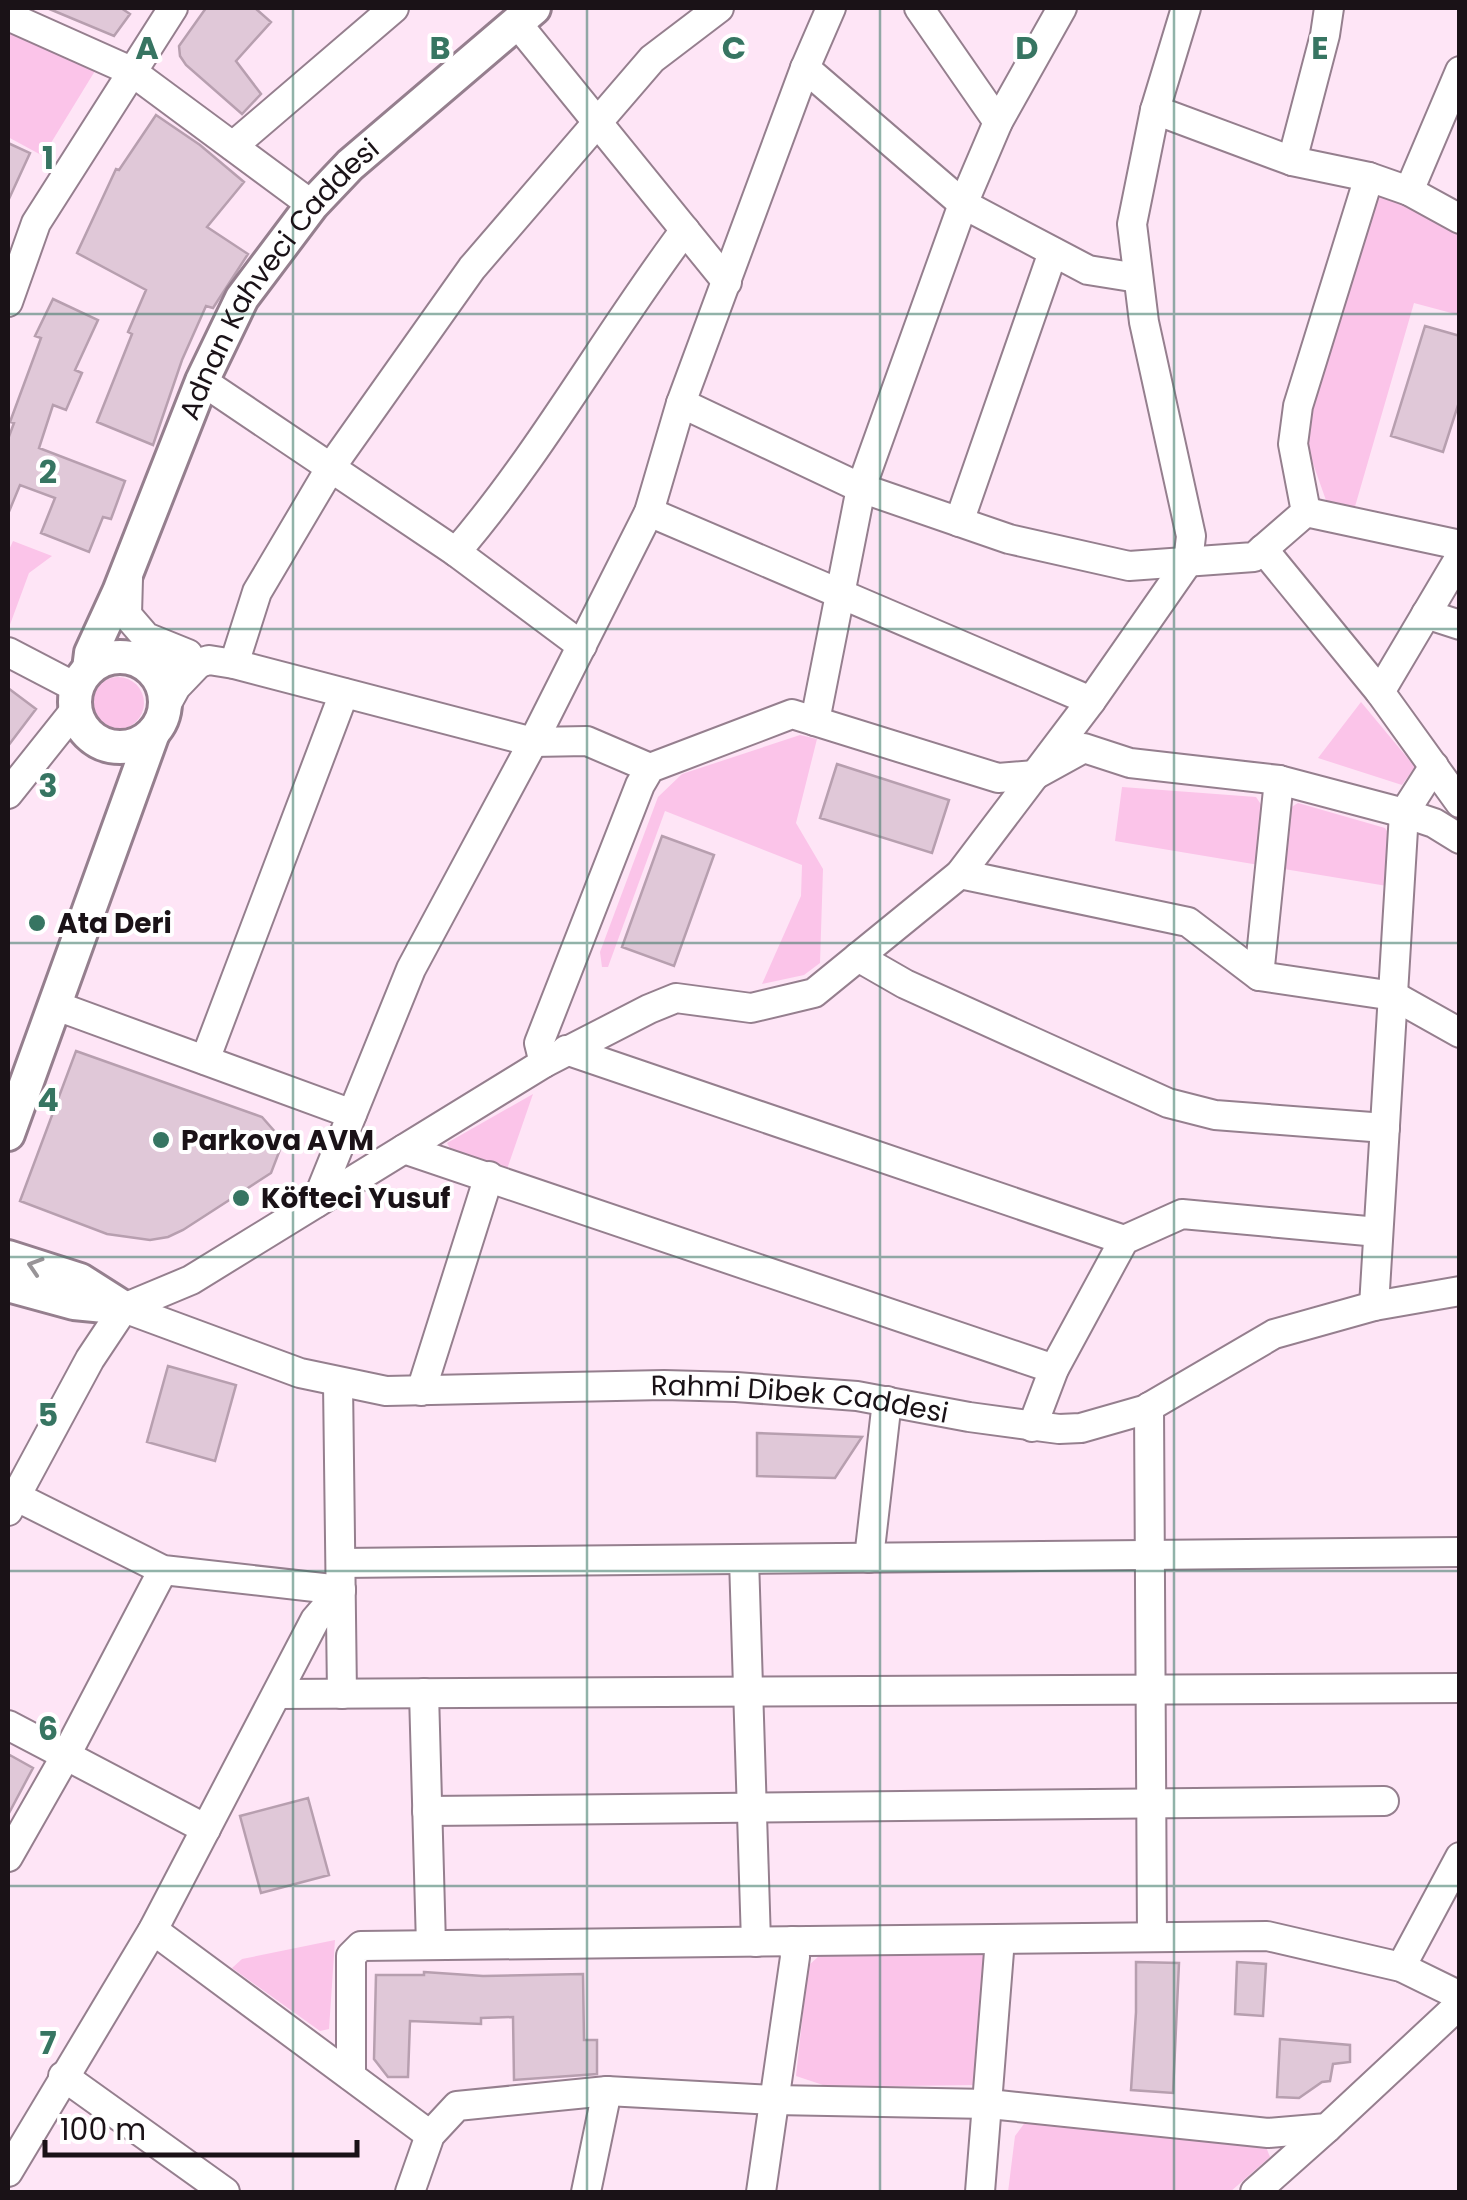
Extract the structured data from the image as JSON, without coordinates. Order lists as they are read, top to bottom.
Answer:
{
  "streets": {
    "main road": ["Adnan Kahveci Caddesi", "Rahmi Dibek Caddesi"]
  },
  "places": ["Ata Deri", "Parkova AVM", "Köfteci Yusuf"],
  "scale_bar": "100 m",
  "grid": {
    "columns": [
      "A",
      "B",
      "C",
      "D",
      "E"
    ],
    "rows": [
      "1",
      "2",
      "3",
      "4",
      "5",
      "6",
      "7"
    ]
  }
}
